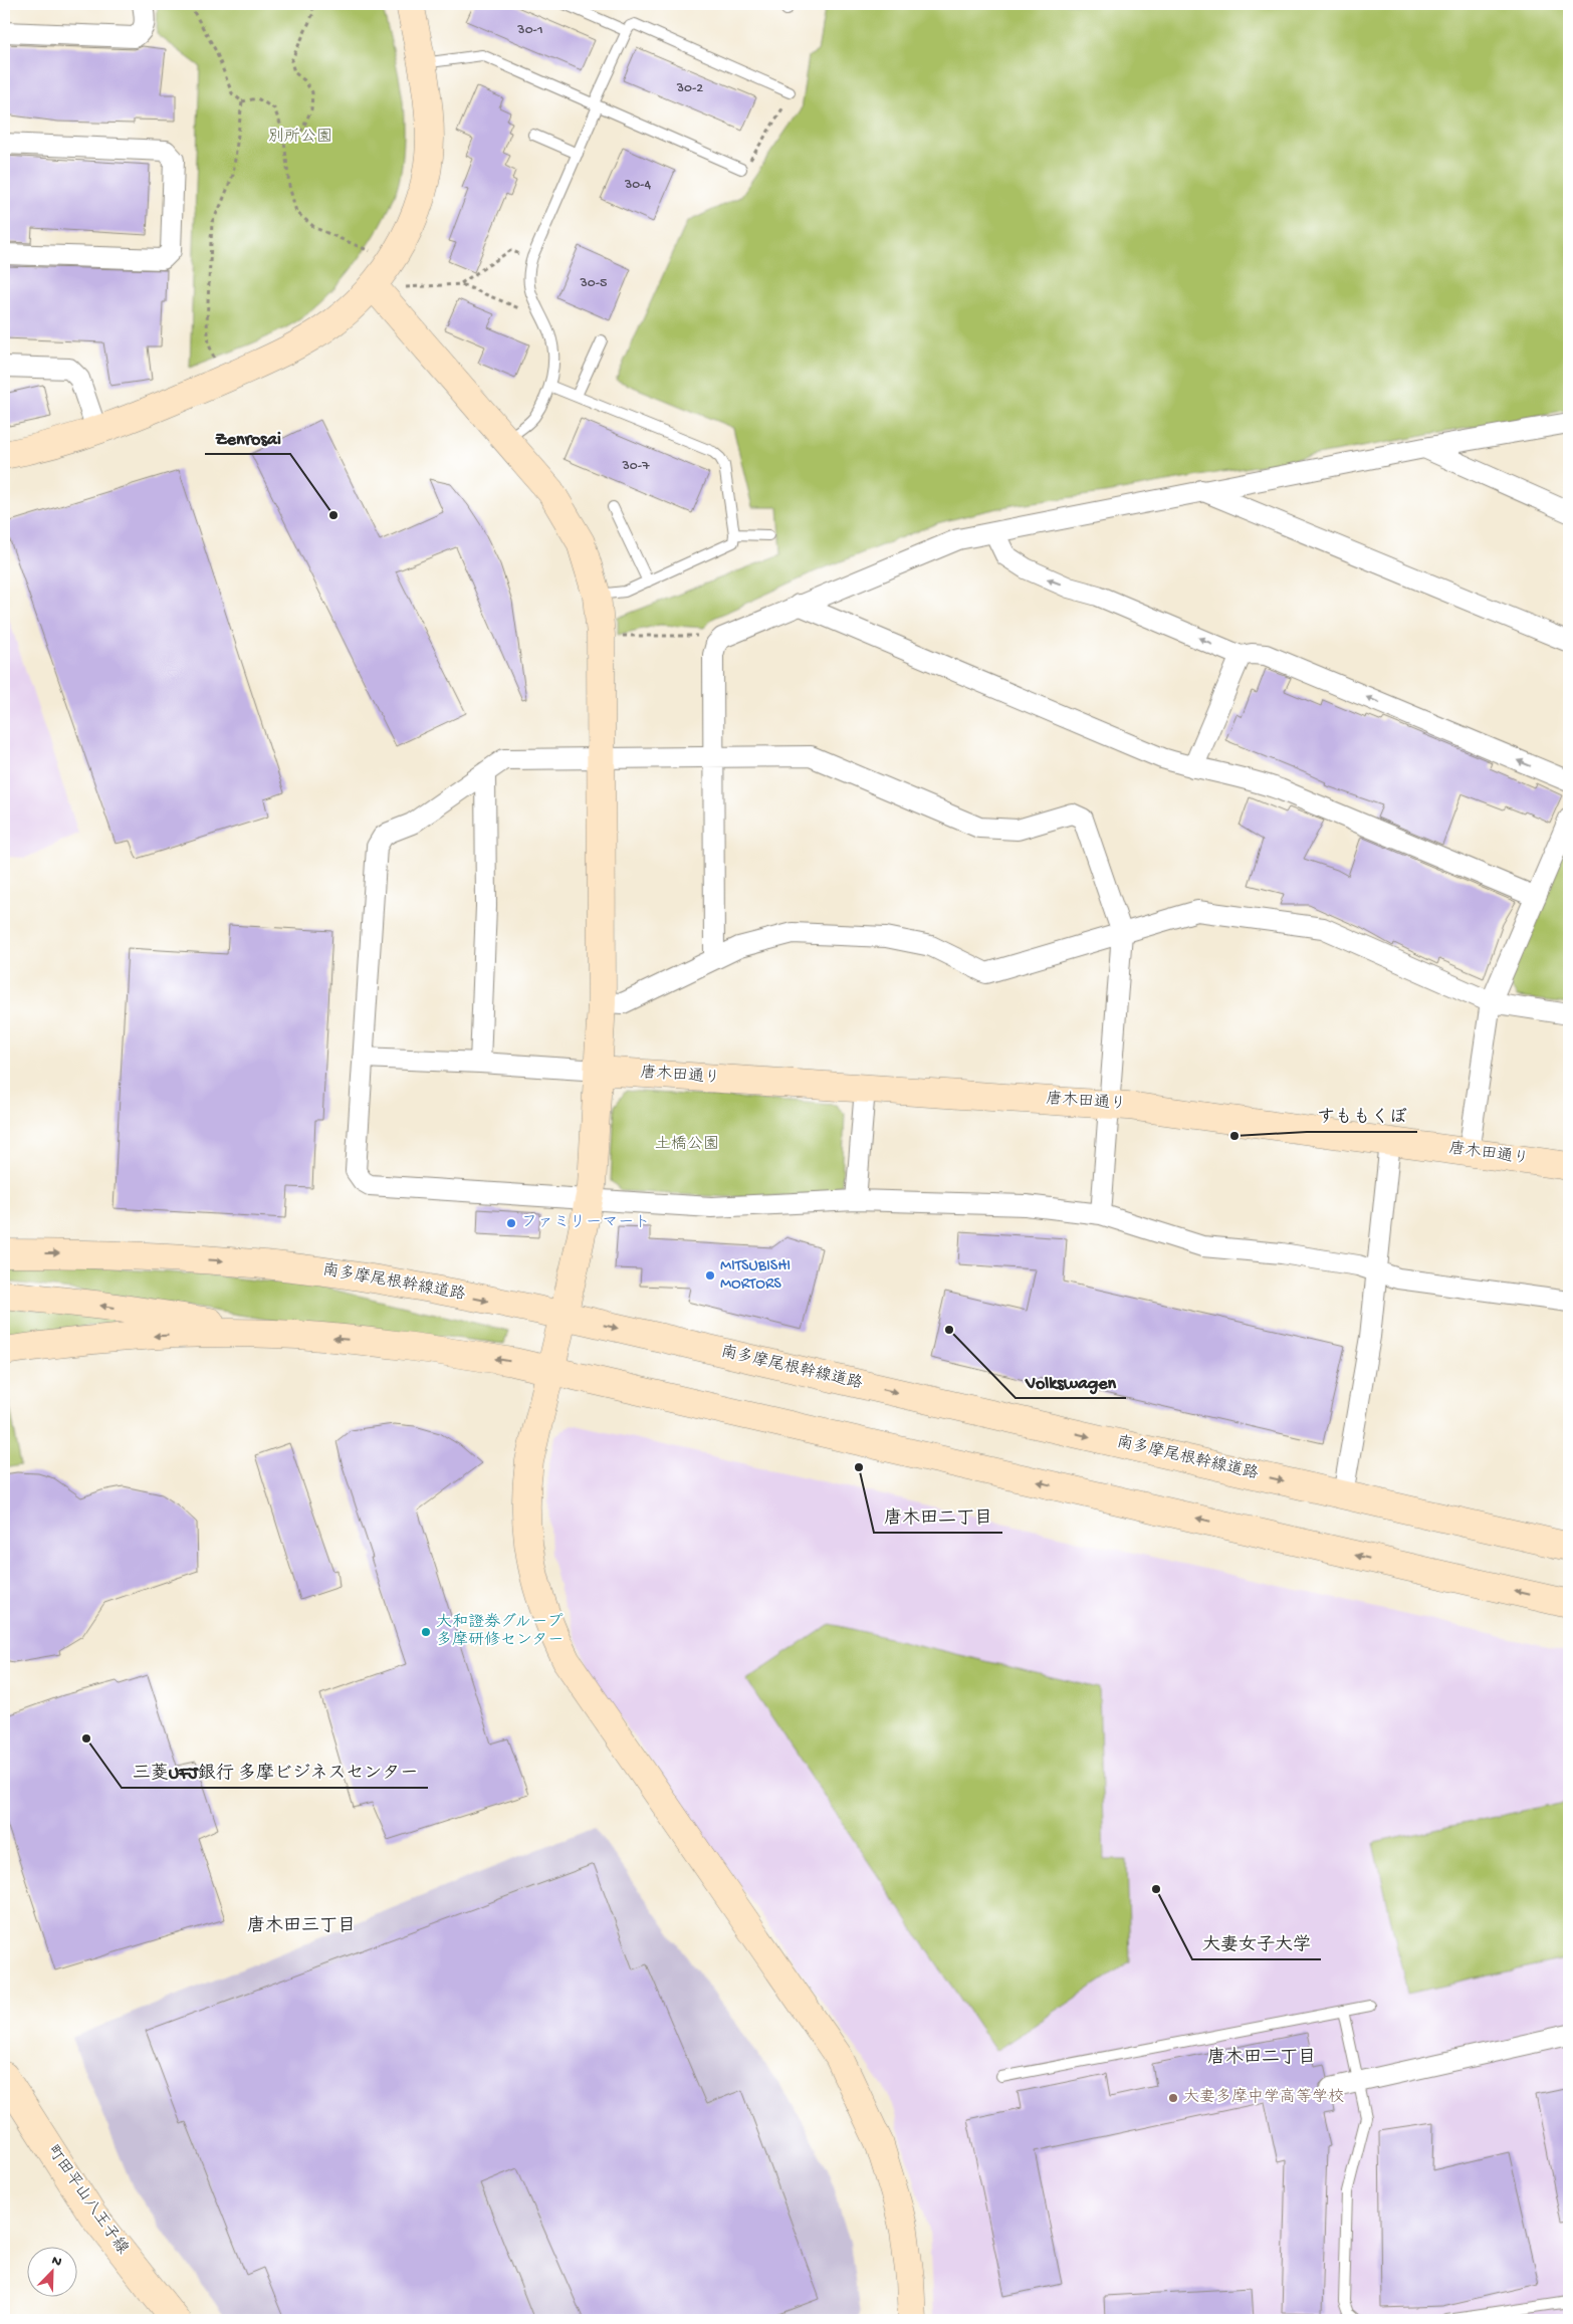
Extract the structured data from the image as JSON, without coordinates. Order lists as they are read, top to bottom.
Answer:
{
  "streets": {
    "street": ["唐木田通り", "南多摩尾根幹線道路", "町田平山八王子線"]
  },
  "districts": ["唐木田三丁目", "唐木田二丁目"],
  "parks": ["別所公園", "土橋公園"],
  "places": [
    "Zenrosai",
    "すももくぼ",
    "ファミリーマート",
    "MITSUBISHI MORTORS",
    "Volkswagen",
    "唐木田二丁目",
    "大和證券グループ 多摩研修センター",
    "三菱UFJ銀行 多摩ビジネスセンター",
    "大妻女子大学",
    "大妻多摩中学高等学校"
  ],
  "house_numbers": [
    "30-1",
    "30-2",
    "30-4",
    "30-5",
    "30-7"
  ],
  "north": "top right"
}
